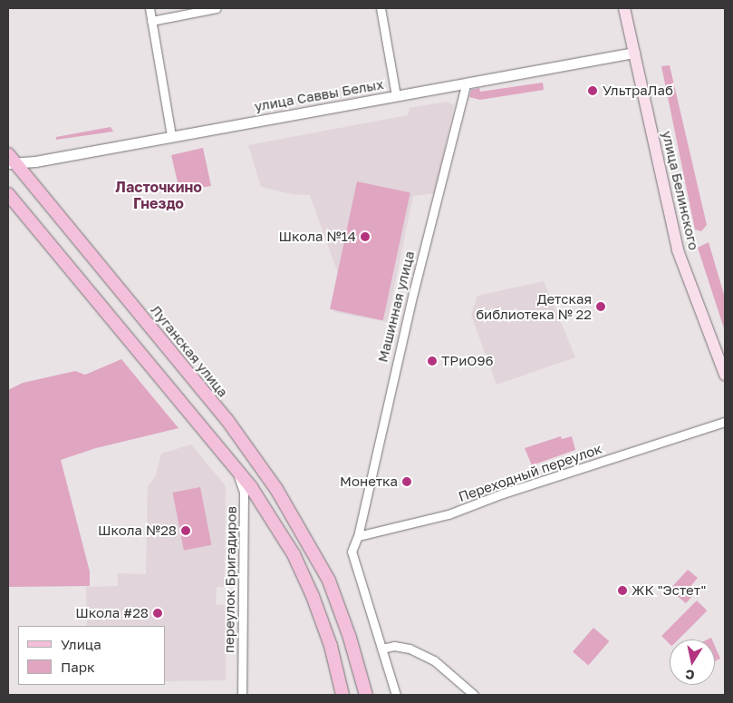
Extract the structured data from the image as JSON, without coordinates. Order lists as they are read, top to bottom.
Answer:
{
  "streets": {
    "main road": ["улица Белинского", "Луганская улица"],
    "street": [
      "улица Саввы Белых",
      "Машинная улица",
      "Переходный переулок",
      "переулок Бригадиров"
    ]
  },
  "crossings": [
    ["улица Саввы Белых", "улица Белинского"],
    ["улица Саввы Белых", "Машинная улица"],
    ["улица Саввы Белых", "Луганская улица"],
    ["Машинная улица", "Переходный переулок"]
  ],
  "districts": ["Ласточкино Гнездо"],
  "places": [
    "УльтраЛаб",
    "Школа №14",
    "Детская библиотека № 22",
    "ТРиО96",
    "Монетка",
    "Школа №28",
    "ЖК \"Эстет\"",
    "Школа #28"
  ],
  "legend": ["Улица", "Парк"],
  "north": "bottom"
}
